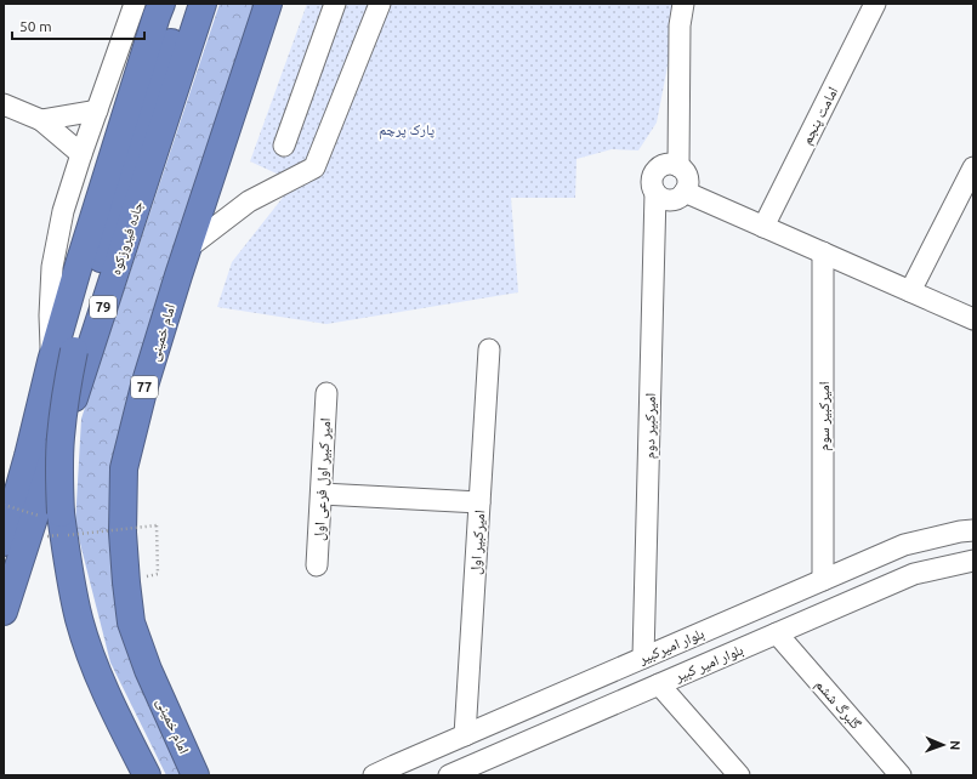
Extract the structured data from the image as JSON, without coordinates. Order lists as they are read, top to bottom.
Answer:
{
  "streets": {
    "highway": [
      "جاده فیروزکوه",
      "79",
      "امام خمینی",
      "77"
    ],
    "street": [
      "امامت پنجم",
      "امیرکبیر سوم",
      "امیرکبیر دوم",
      "امیر کبیر اول فرعی اول",
      "امیرکبیر اول",
      "بلوار امیرکبیر",
      "بلوار امیر کبیر",
      "گلبرگ ششم"
    ]
  },
  "crossings": [
    ["امیرکبیر سوم", "بلوار امیرکبیر"],
    ["امیرکبیر دوم", "بلوار امیرکبیر"],
    ["امیرکبیر اول", "بلوار امیرکبیر"],
    ["بلوار امیر کبیر", "گلبرگ ششم"]
  ],
  "parks": ["پارک پرچم"],
  "scale_bar": "50 m",
  "north": "right"
}
